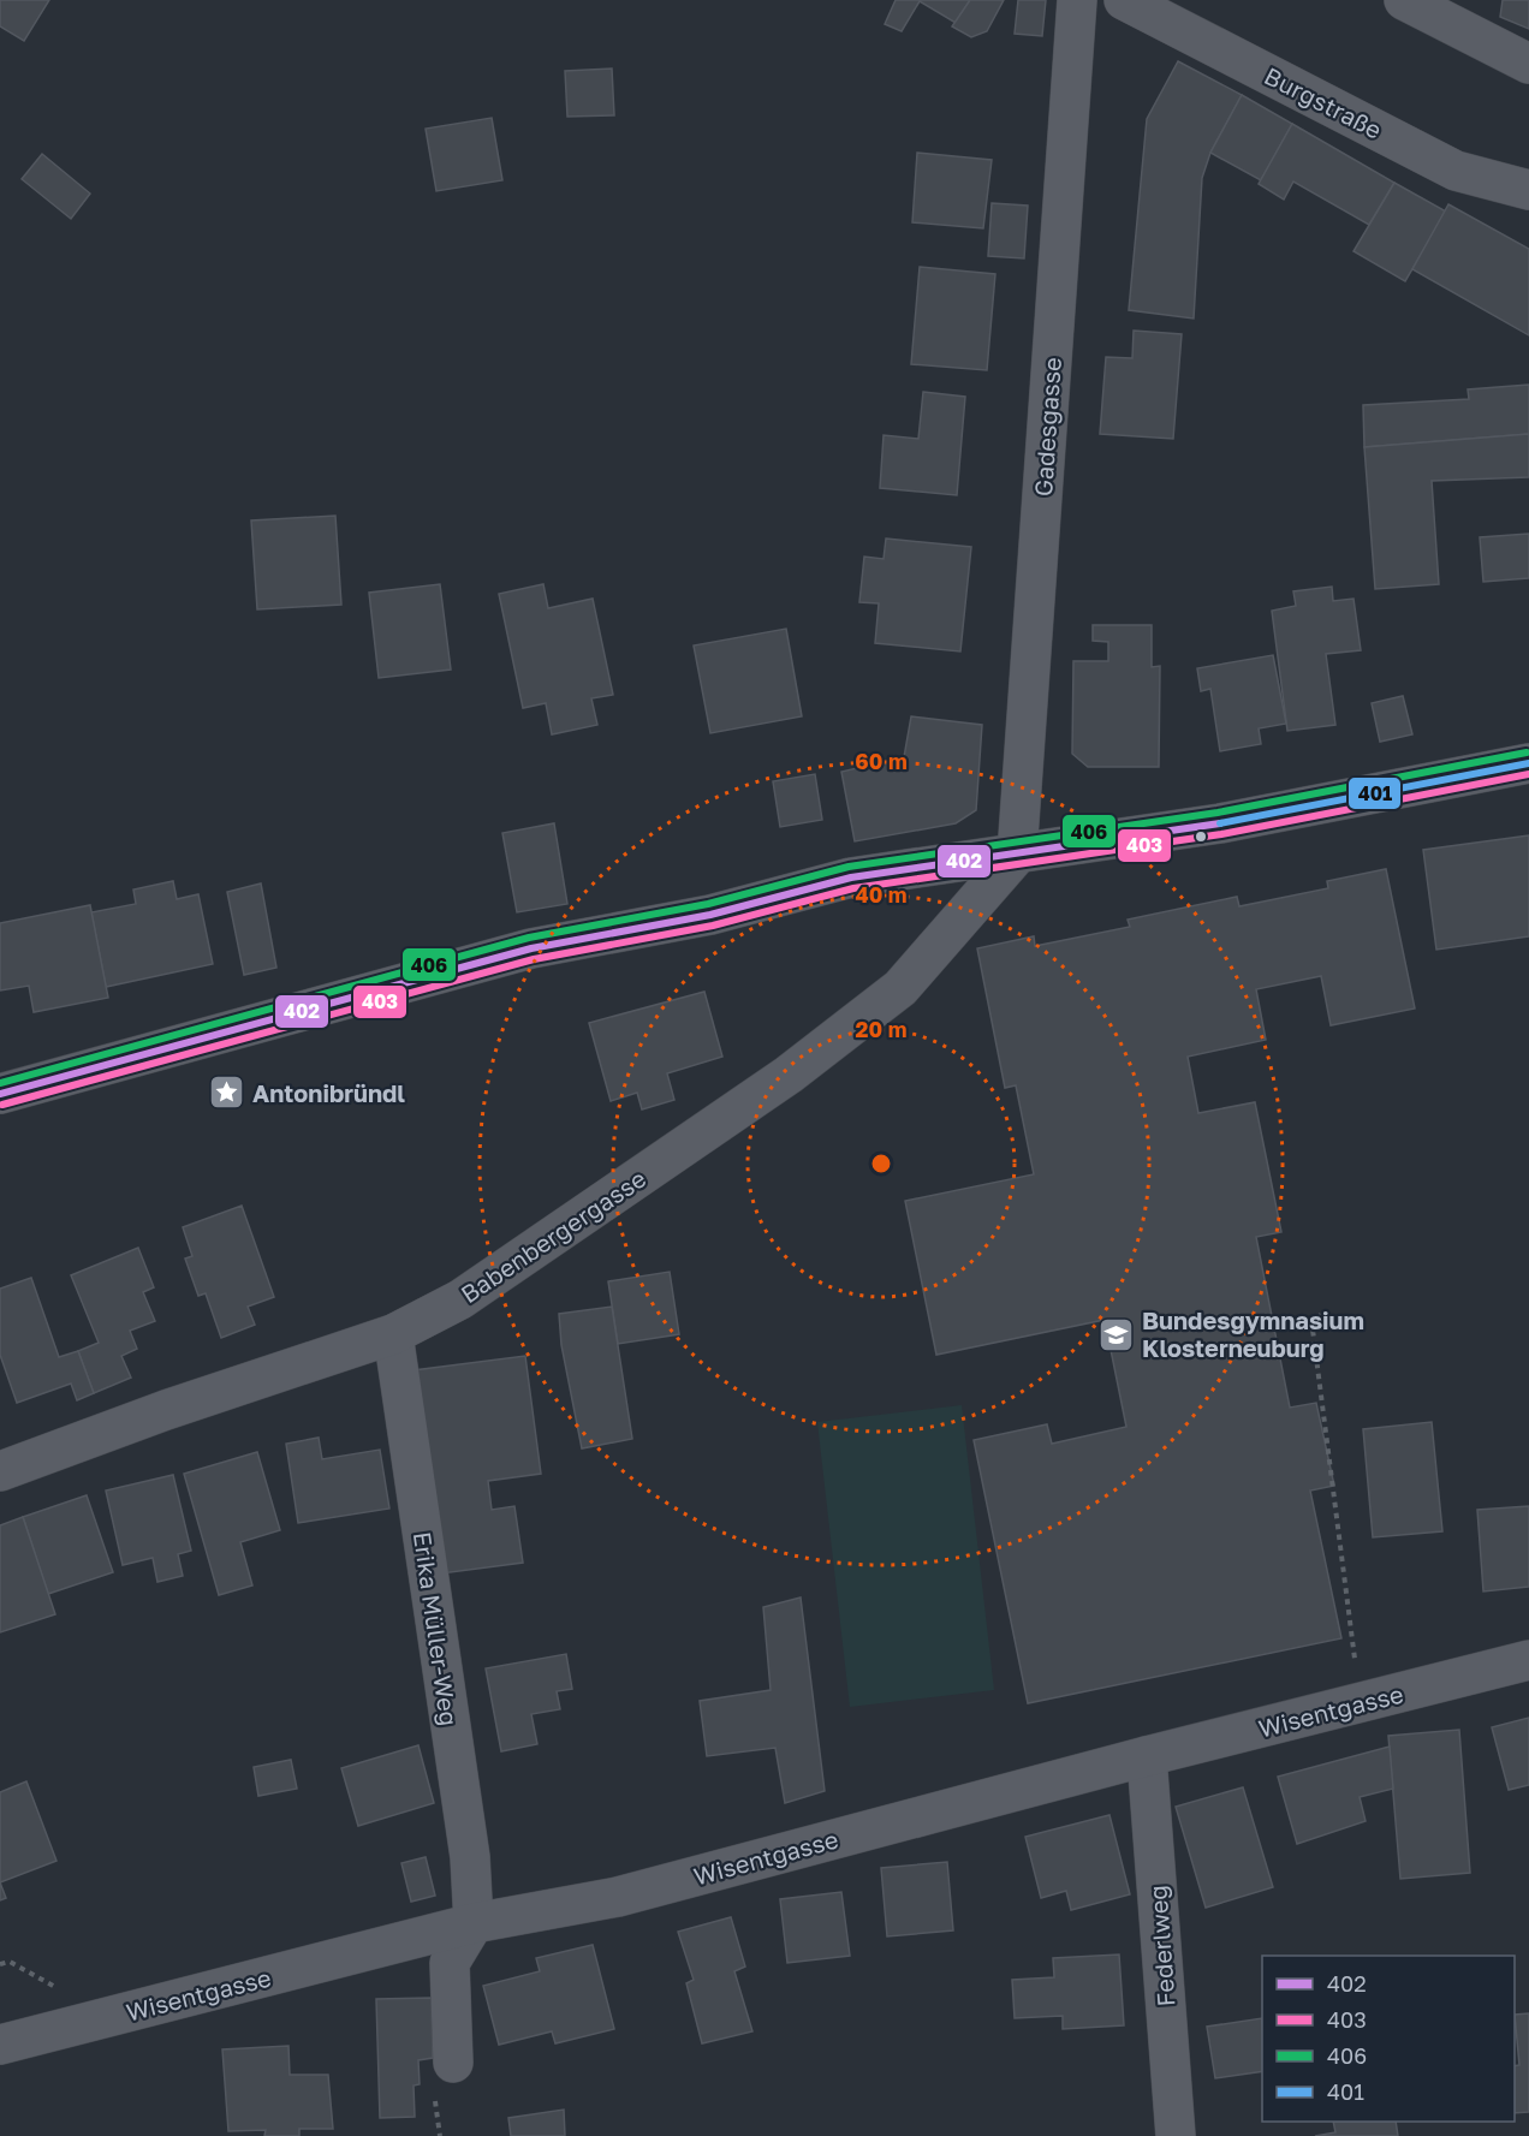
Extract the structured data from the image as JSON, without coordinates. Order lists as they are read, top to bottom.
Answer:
{
  "streets": {
    "street": [
      "Burgstraße",
      "Gadesgasse",
      "Babenbergergasse",
      "Erika Müller-Weg",
      "Wisentgasse",
      "Federlweg"
    ]
  },
  "crossings": [
    ["Gadesgasse", "Babenbergergasse"],
    ["Babenbergergasse", "Erika Müller-Weg"],
    ["Erika Müller-Weg", "Wisentgasse"],
    ["Wisentgasse", "Federlweg"]
  ],
  "places": {
    "place": ["Antonibründl"],
    "school or university": ["Bundesgymnasium Klosterneuburg"]
  },
  "lines": [
    "transit line 406",
    "transit line 401",
    "transit line 403",
    "transit line 402"
  ],
  "legend": [
    "402",
    "403",
    "406",
    "401"
  ],
  "rings": ["60 m", "40 m", "20 m"]
}
